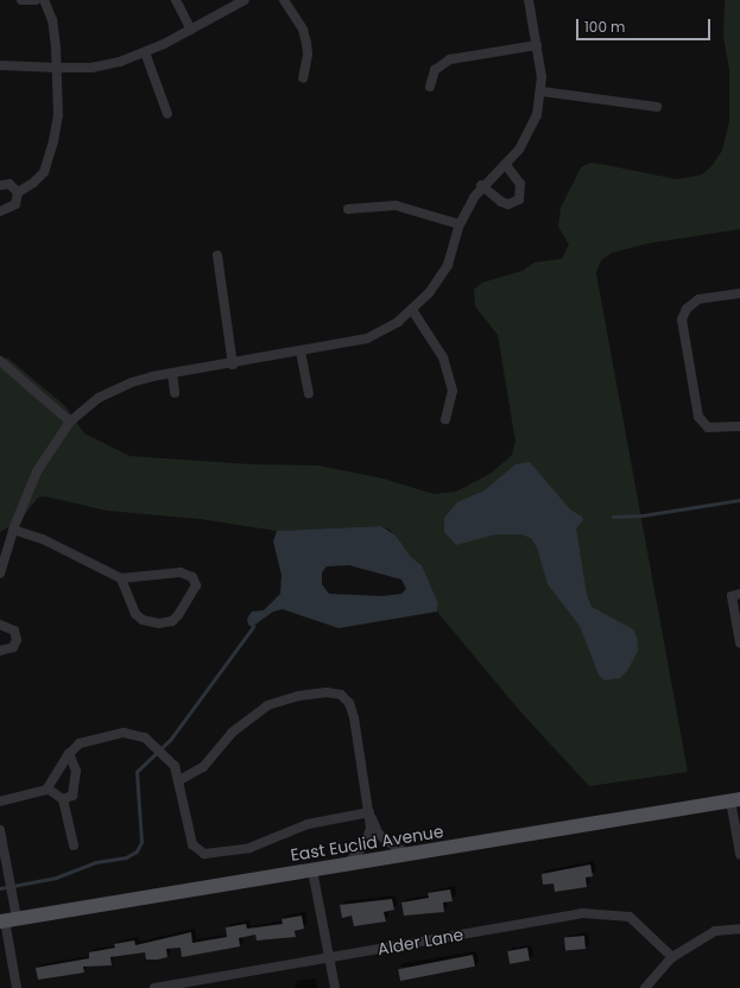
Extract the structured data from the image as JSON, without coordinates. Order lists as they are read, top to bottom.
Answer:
{
  "streets": {
    "main road": ["East Euclid Avenue"],
    "street": ["Alder Lane"]
  },
  "scale_bar": "100 m"
}
